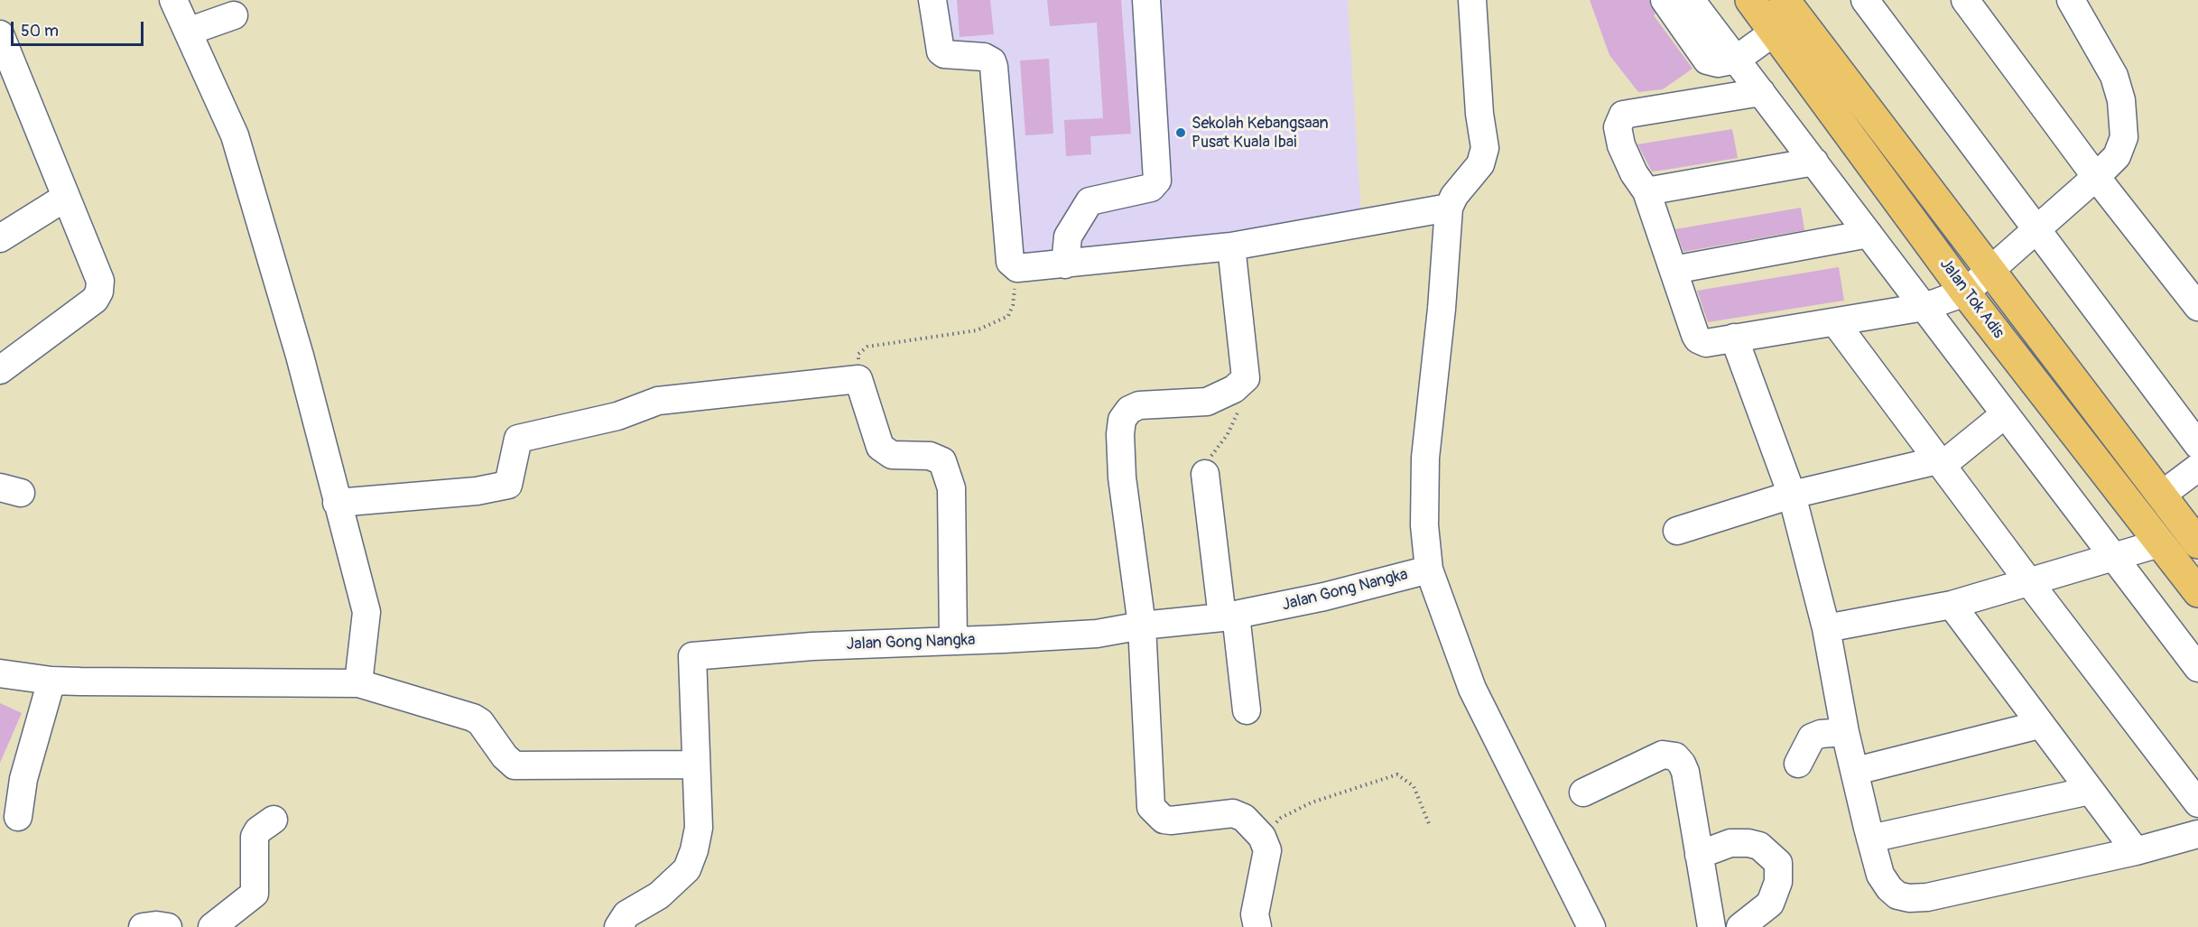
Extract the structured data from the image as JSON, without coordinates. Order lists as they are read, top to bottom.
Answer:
{
  "streets": {
    "main road": ["Jalan Tok Adis"],
    "street": ["Jalan Gong Nangka"]
  },
  "places": ["Sekolah Kebangsaan Pusat Kuala Ibai"],
  "scale_bar": "50 m"
}
